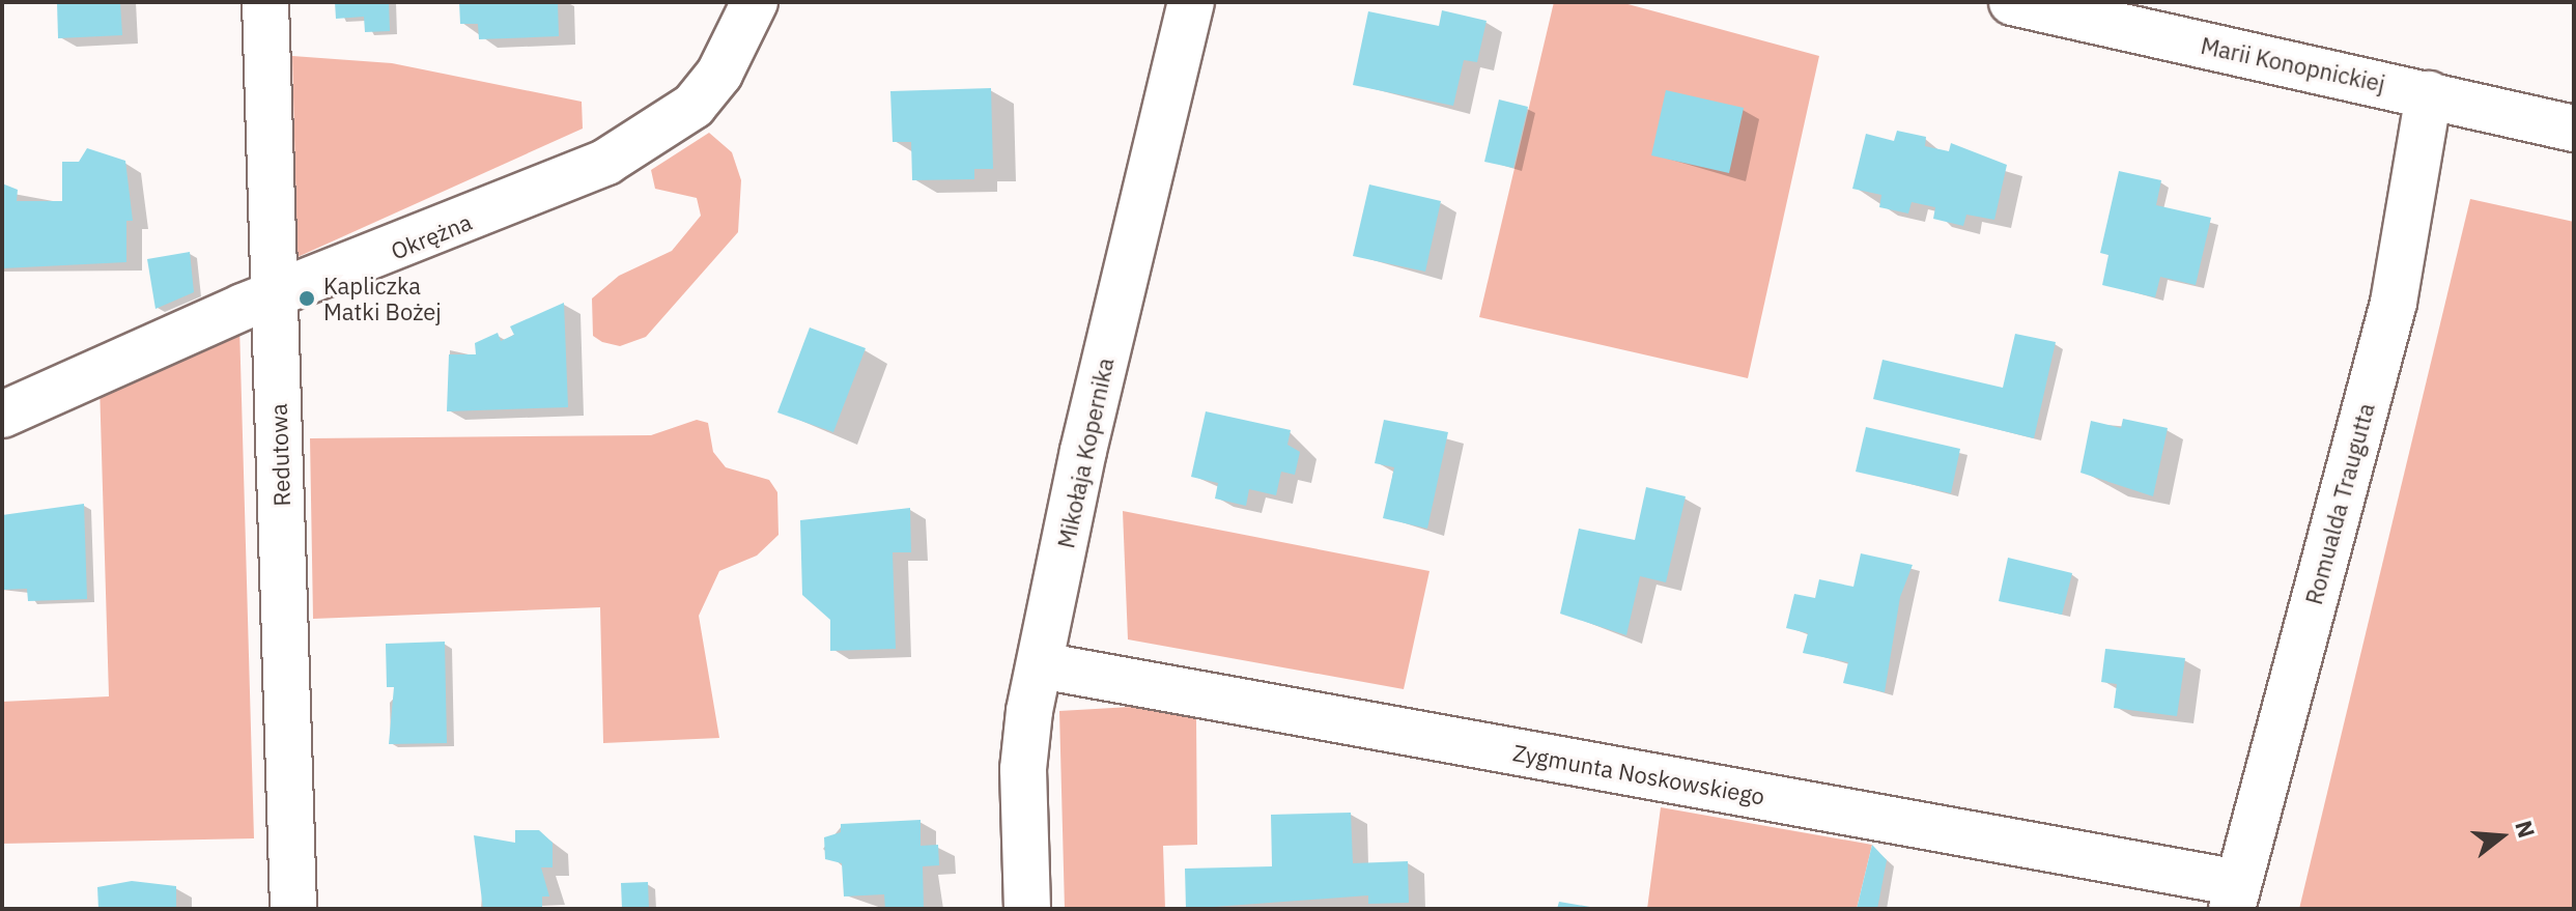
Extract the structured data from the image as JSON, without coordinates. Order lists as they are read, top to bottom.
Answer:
{
  "streets": {
    "street": [
      "Marii Konopnickiej",
      "Okrężna",
      "Mikołaja Kopernika",
      "Redutowa",
      "Romualda Traugutta",
      "Zygmunta Noskowskiego"
    ]
  },
  "crossings": [
    ["Marii Konopnickiej", "Romualda Traugutta"],
    ["Okrężna", "Redutowa"],
    ["Mikołaja Kopernika", "Zygmunta Noskowskiego"],
    ["Romualda Traugutta", "Zygmunta Noskowskiego"]
  ],
  "places": ["Kapliczka Matki Bożej"],
  "north": "right"
}
